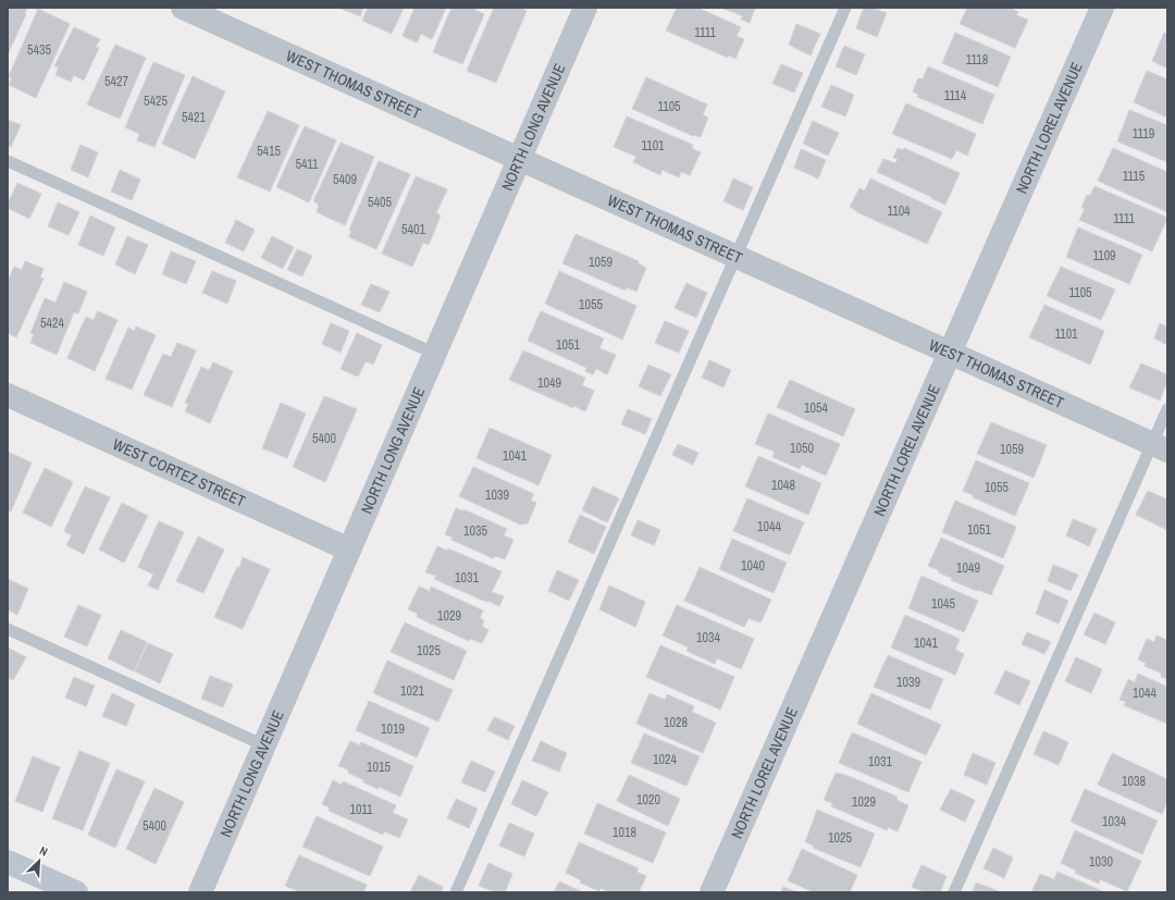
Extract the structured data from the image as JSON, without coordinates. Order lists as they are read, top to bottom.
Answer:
{
  "streets": {
    "street": [
      "WEST THOMAS STREET",
      "NORTH LONG AVENUE",
      "NORTH LOREL AVENUE",
      "WEST CORTEZ STREET"
    ]
  },
  "crossings": [
    ["WEST THOMAS STREET", "NORTH LONG AVENUE"],
    ["WEST THOMAS STREET", "NORTH LOREL AVENUE"],
    ["NORTH LONG AVENUE", "WEST CORTEZ STREET"]
  ],
  "house_numbers": [
    "1111",
    "5435",
    "1118",
    "5427",
    "1114",
    "5425",
    "1105",
    "5421",
    "1119",
    "1101",
    "5415",
    "5411",
    "1115",
    "5409",
    "5405",
    "1104",
    "1111",
    "5401",
    "1109",
    "1059",
    "1105",
    "1055",
    "5424",
    "1101",
    "1051",
    "1049",
    "1054",
    "5400",
    "1050",
    "1059",
    "1041",
    "1048",
    "1055",
    "1039",
    "1044",
    "1051",
    "1035",
    "1040",
    "1049",
    "1031",
    "1045",
    "1029",
    "1034",
    "1041",
    "1025",
    "1039",
    "1021",
    "1044",
    "1028",
    "1019",
    "1024",
    "1031",
    "1015",
    "1038",
    "1020",
    "1029",
    "1011",
    "1034",
    "5400",
    "1018",
    "1025",
    "1030"
  ],
  "north": "top right"
}
